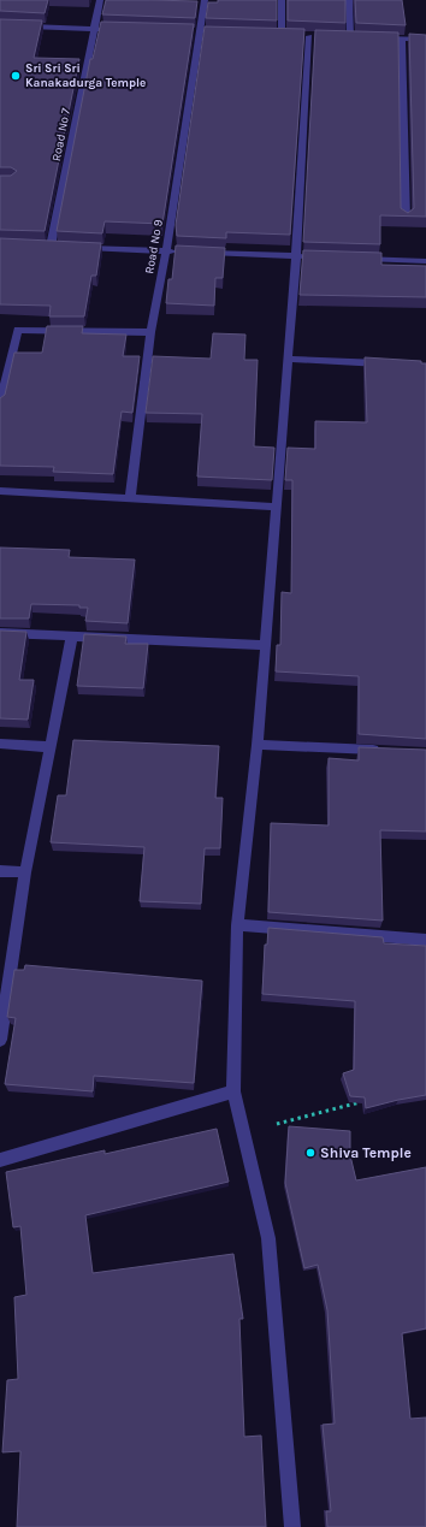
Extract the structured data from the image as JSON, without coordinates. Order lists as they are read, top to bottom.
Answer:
{
  "streets": {
    "street": ["Road No 7", "Road No 9"]
  },
  "places": ["Sri Sri Sri Kanakadurga Temple", "Shiva Temple"]
}
